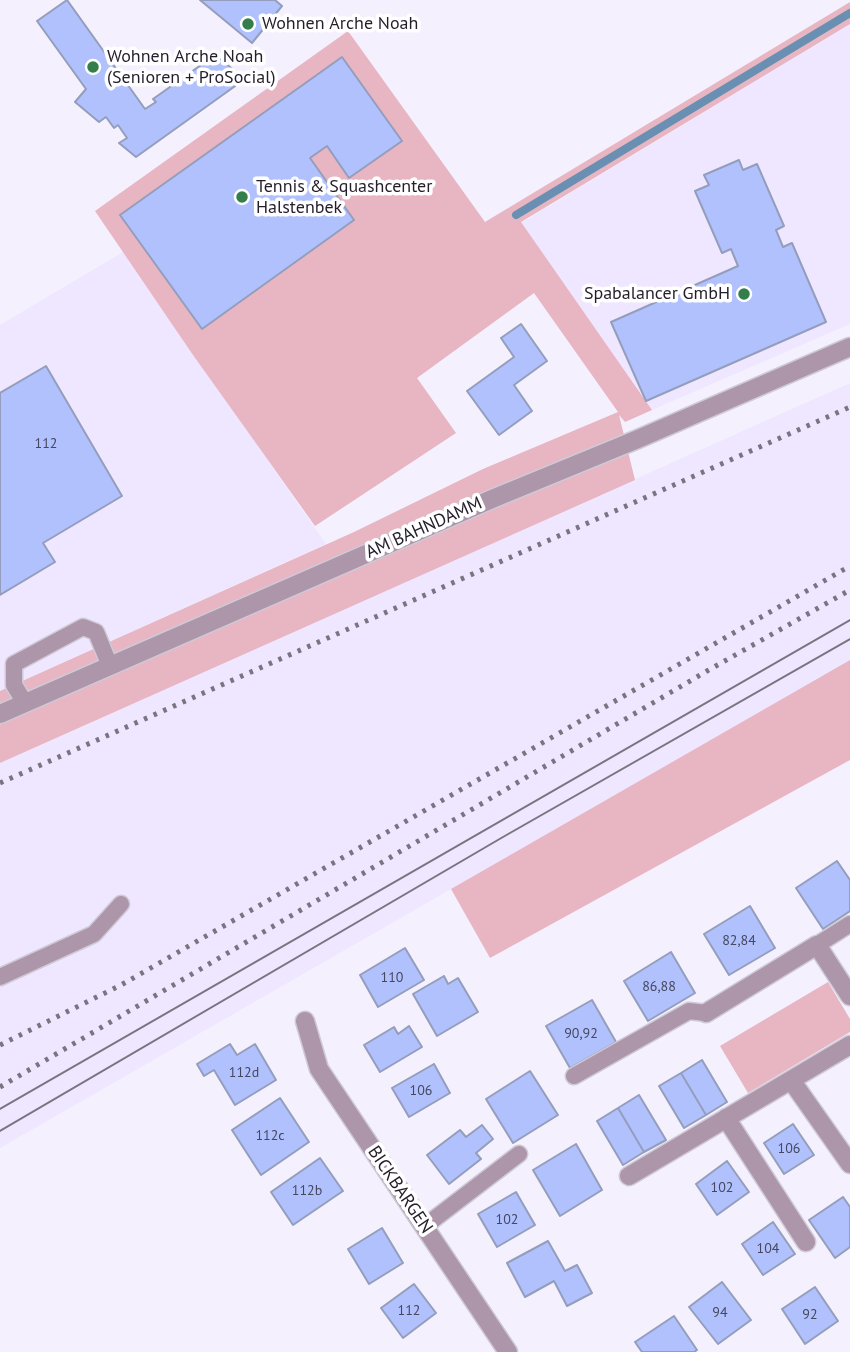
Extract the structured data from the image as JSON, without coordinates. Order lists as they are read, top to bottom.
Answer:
{
  "streets": {
    "street": ["AM BAHNDAMM", "BICKBARGEN"]
  },
  "places": [
    "Wohnen Arche Noah",
    "Wohnen Arche Noah (Senioren + ProSocial)",
    "Tennis & Squashcenter Halstenbek",
    "Spabalancer GmbH"
  ],
  "house_numbers": [
    "112",
    "82,84",
    "110",
    "86,88",
    "90,92",
    "112d",
    "106",
    "112c",
    "106",
    "102",
    "112b",
    "102",
    "104",
    "112",
    "94",
    "92"
  ]
}
